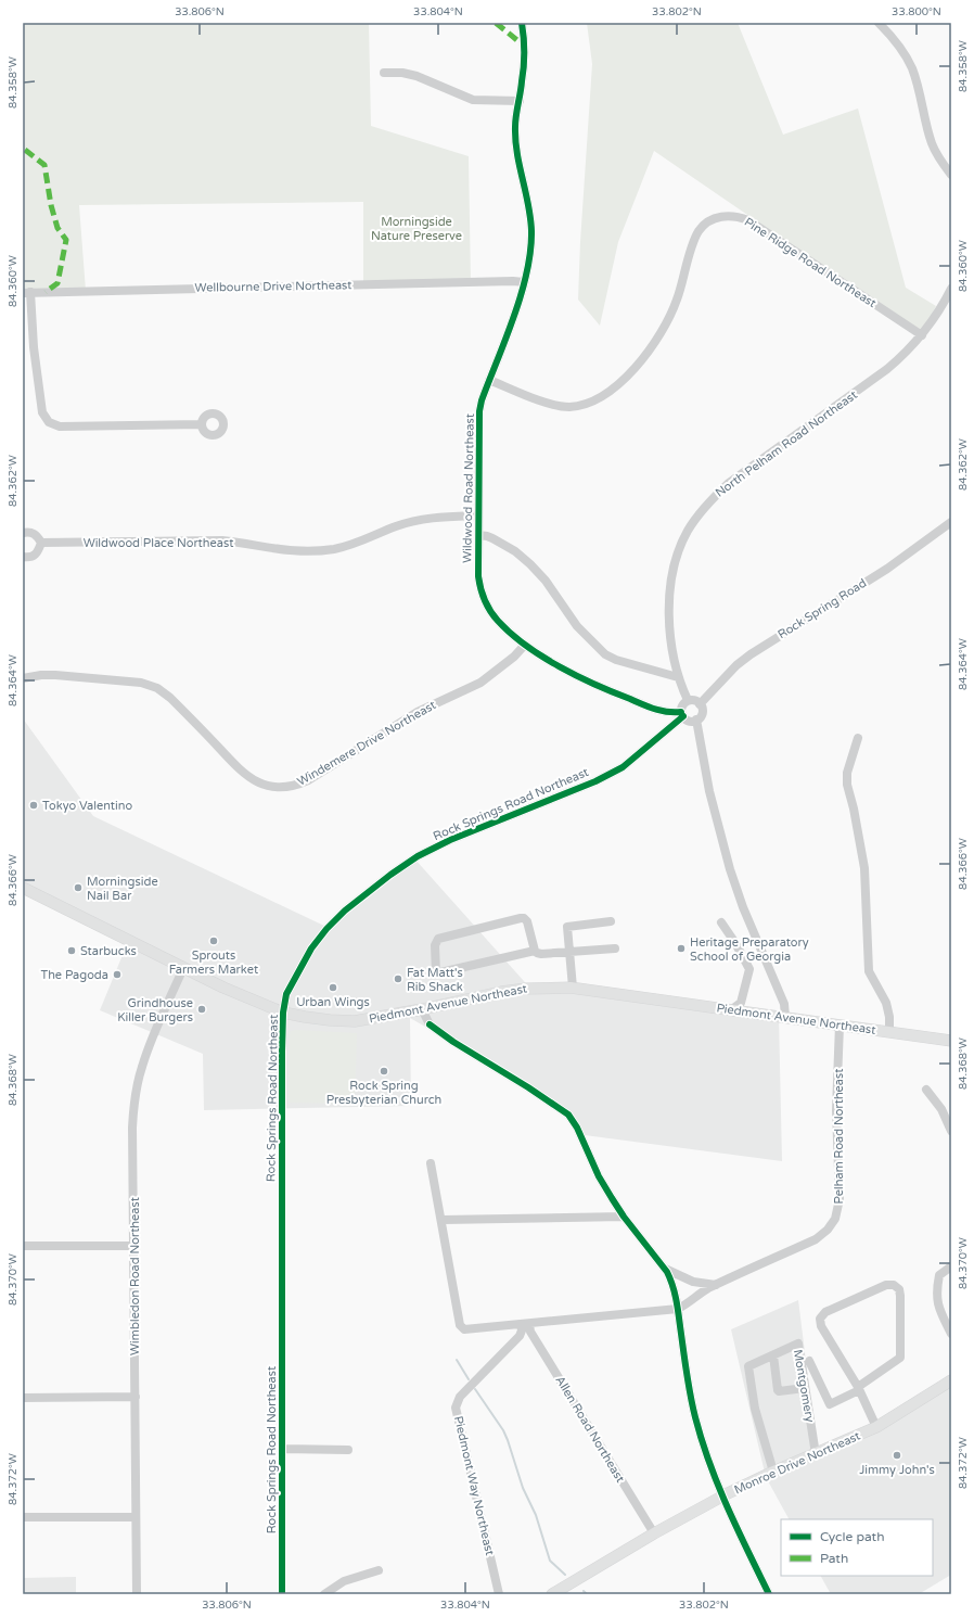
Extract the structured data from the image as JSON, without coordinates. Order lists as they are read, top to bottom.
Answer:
{
  "streets": {
    "main road": ["Piedmont Avenue Northeast", "Monroe Drive Northeast"],
    "street": [
      "Pine Ridge Road Northeast",
      "Wellbourne Drive Northeast",
      "North Pelham Road Northeast",
      "Wildwood Road Northeast",
      "Wildwood Place Northeast",
      "Rock Spring Road",
      "Windemere Drive Northeast",
      "Rock Springs Road Northeast",
      "Pelham Road Northeast",
      "Wimbledon Road Northeast",
      "Montgomery",
      "Allen Road Northeast",
      "Piedmont Way Northeast"
    ]
  },
  "crossings": [
    ["Pine Ridge Road Northeast", "North Pelham Road Northeast"],
    ["Pine Ridge Road Northeast", "Wildwood Road Northeast"],
    ["Wellbourne Drive Northeast", "Wildwood Road Northeast"],
    ["North Pelham Road Northeast", "Wildwood Road Northeast"],
    ["North Pelham Road Northeast", "Rock Spring Road"],
    ["North Pelham Road Northeast", "Rock Springs Road Northeast"],
    ["Wildwood Road Northeast", "Wildwood Place Northeast"],
    ["Wildwood Road Northeast", "Rock Spring Road"],
    ["Wildwood Road Northeast", "Windemere Drive Northeast"],
    ["Wildwood Road Northeast", "Rock Springs Road Northeast"],
    ["Rock Spring Road", "Rock Springs Road Northeast"],
    ["Rock Springs Road Northeast", "Piedmont Avenue Northeast"],
    ["Piedmont Avenue Northeast", "Pelham Road Northeast"],
    ["Piedmont Avenue Northeast", "Wimbledon Road Northeast"],
    ["Montgomery", "Monroe Drive Northeast"],
    ["Allen Road Northeast", "Monroe Drive Northeast"],
    ["Allen Road Northeast", "Piedmont Way Northeast"]
  ],
  "parks": ["Morningside Nature Preserve"],
  "places": [
    "Tokyo Valentino",
    "Morningside Nail Bar",
    "Sprouts Farmers Market",
    "Heritage Preparatory School of Georgia",
    "Starbucks",
    "The Pagoda",
    "Fat Matt's Rib Shack",
    "Urban Wings",
    "Grindhouse Killer Burgers",
    "Rock Spring Presbyterian Church",
    "Jimmy John's"
  ],
  "legend": ["Cycle path", "Path"],
  "coordinates": [
    "33.806°N",
    "33.804°N",
    "33.802°N",
    "33.800°N",
    "84.358°W",
    "84.360°W",
    "84.362°W",
    "84.364°W",
    "84.366°W",
    "84.368°W",
    "84.370°W",
    "84.372°W"
  ]
}
